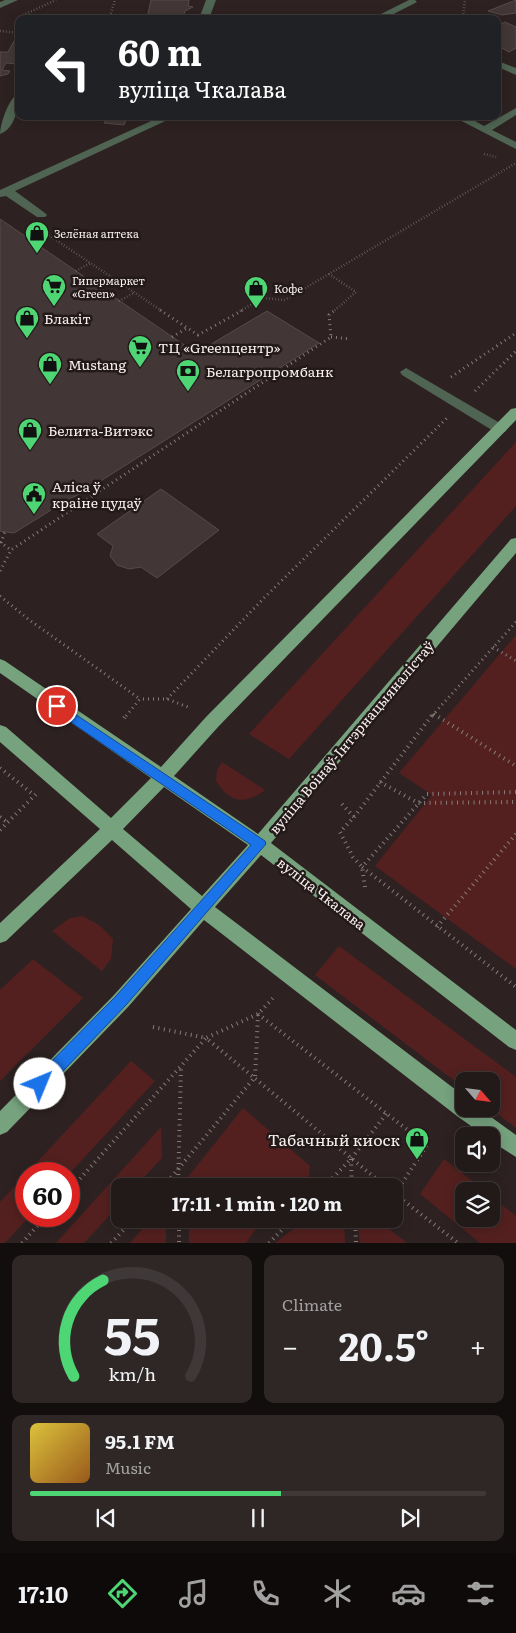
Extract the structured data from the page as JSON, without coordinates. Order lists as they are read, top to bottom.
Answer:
{
  "streets": {
    "main road": ["вуліца Воінаў-Інтэрнацыяналістаў", "вуліца Чкалава"]
  },
  "crossings": [
    ["вуліца Воінаў-Інтэрнацыяналістаў", "вуліца Чкалава"]
  ],
  "places": {
    "shop": [
      "Зелёная аптека",
      "Кофе",
      "Блакіт",
      "Mustang",
      "Белита-Витэкс",
      "Табачный киоск"
    ],
    "supermarket": ["Гипермаркет «Green»", "ТЦ «Greenцентр»"],
    "bank": ["Белагропромбанк"],
    "public building": ["Аліса ў краіне цудаў"]
  },
  "north": "bottom right",
  "page": {
    "turn": ["60 m", "вуліца Чкалава"],
    "limit": "60",
    "trip": "17:11 · 1 min · 120 m",
    "tile": "Climate",
    "heat": ["−", "20.5°", "+"],
    "song": ["95.1 FM", "Music"],
    "tabs": "17:10",
    "gauge": ["55", "km/h"]
  }
}
